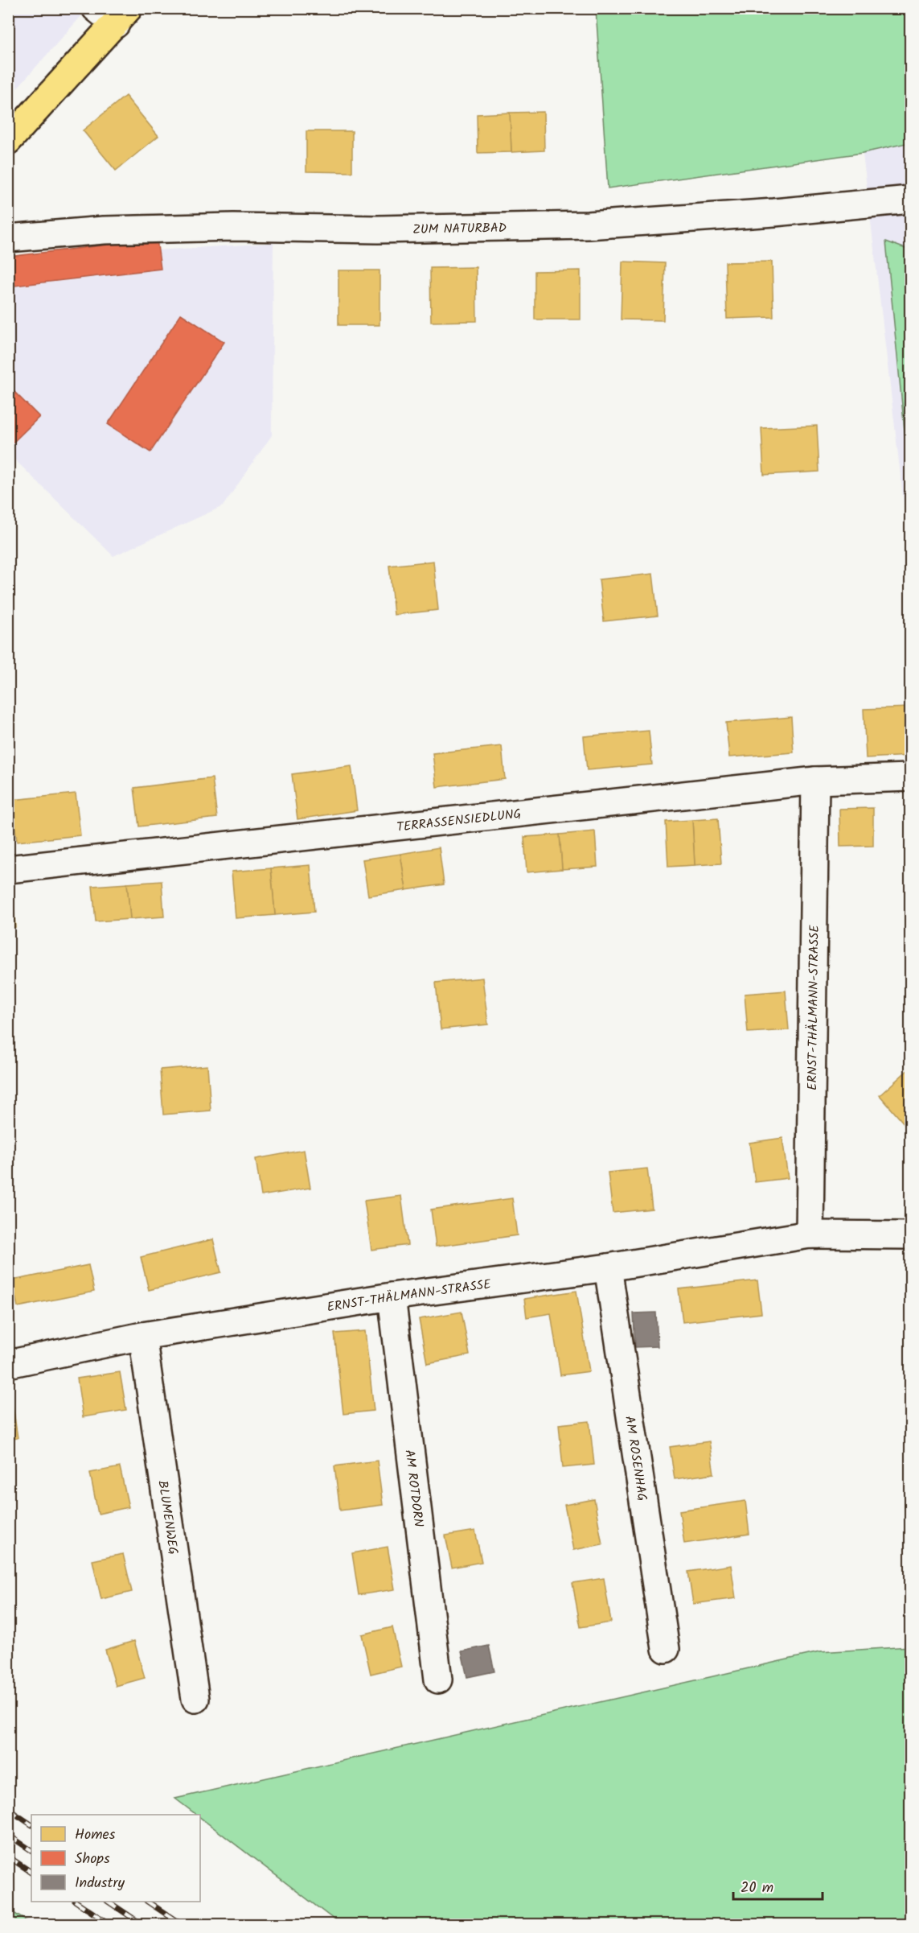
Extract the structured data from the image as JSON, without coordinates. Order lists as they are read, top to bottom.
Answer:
{
  "streets": {
    "street": [
      "ZUM NATURBAD",
      "TERRASSENSIEDLUNG",
      "ERNST-THÄLMANN-STRASSE",
      "AM ROSENHAG",
      "AM ROTDORN",
      "BLUMENWEG"
    ]
  },
  "crossings": [
    ["TERRASSENSIEDLUNG", "ERNST-THÄLMANN-STRASSE"],
    ["ERNST-THÄLMANN-STRASSE", "AM ROSENHAG"],
    ["ERNST-THÄLMANN-STRASSE", "AM ROTDORN"],
    ["ERNST-THÄLMANN-STRASSE", "BLUMENWEG"]
  ],
  "legend": ["Homes", "Shops", "Industry"],
  "scale_bar": "20 m"
}
